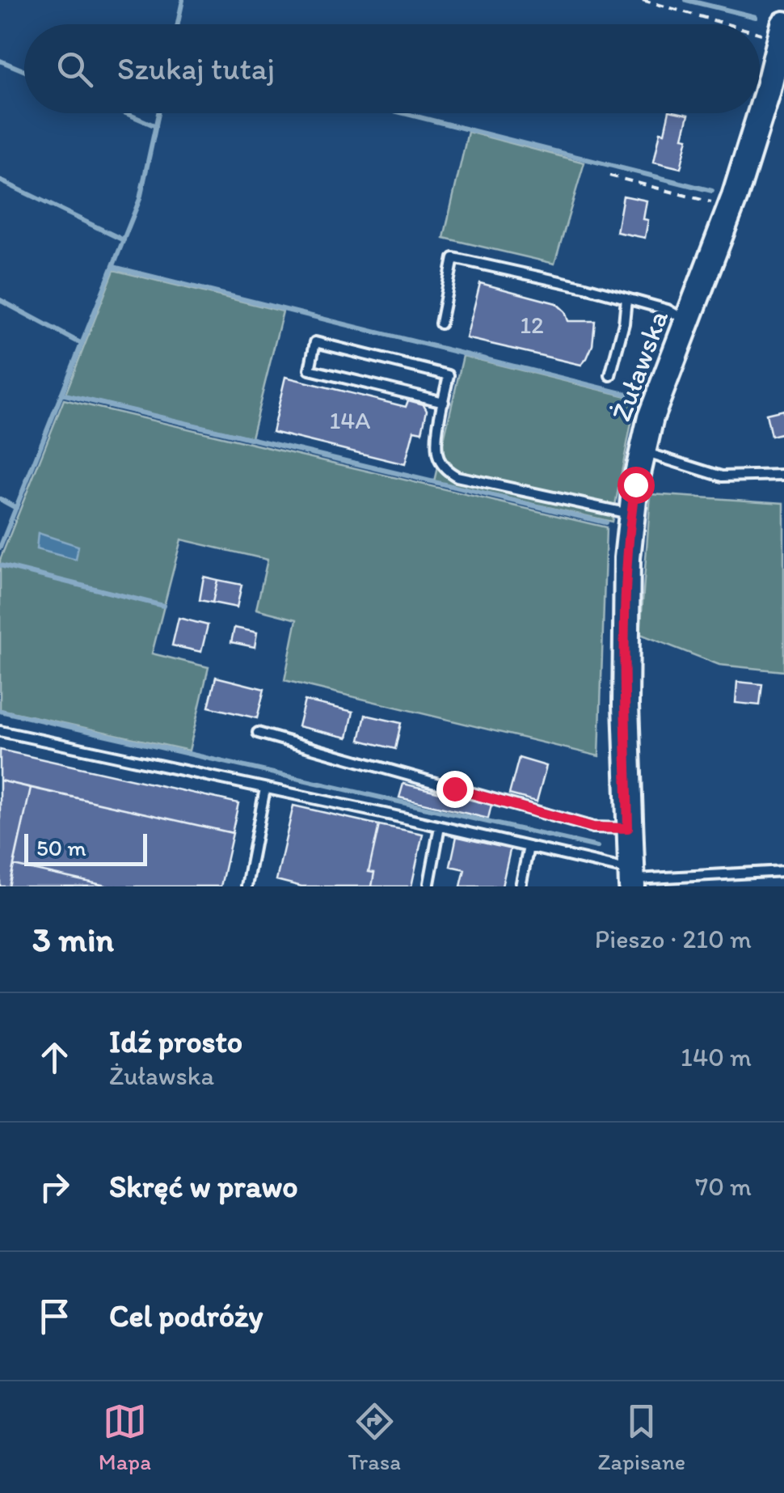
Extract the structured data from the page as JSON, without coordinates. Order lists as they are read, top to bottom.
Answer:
{
  "streets": {
    "street": ["Żuławska"]
  },
  "house_numbers": ["12", "14A"],
  "scale_bar": "50 m",
  "page": {
    "search": "Szukaj tutaj",
    "scale": "50 m",
    "heading": ["3 min", "Pieszo · 210 m"],
    "list": [
      ["Idź prosto", "Żuławska", "140 m"],
      ["Skręć w prawo", "70 m"],
      "Cel podróży"
    ],
    "nav": ["Mapa", "Trasa", "Zapisane"]
  }
}
